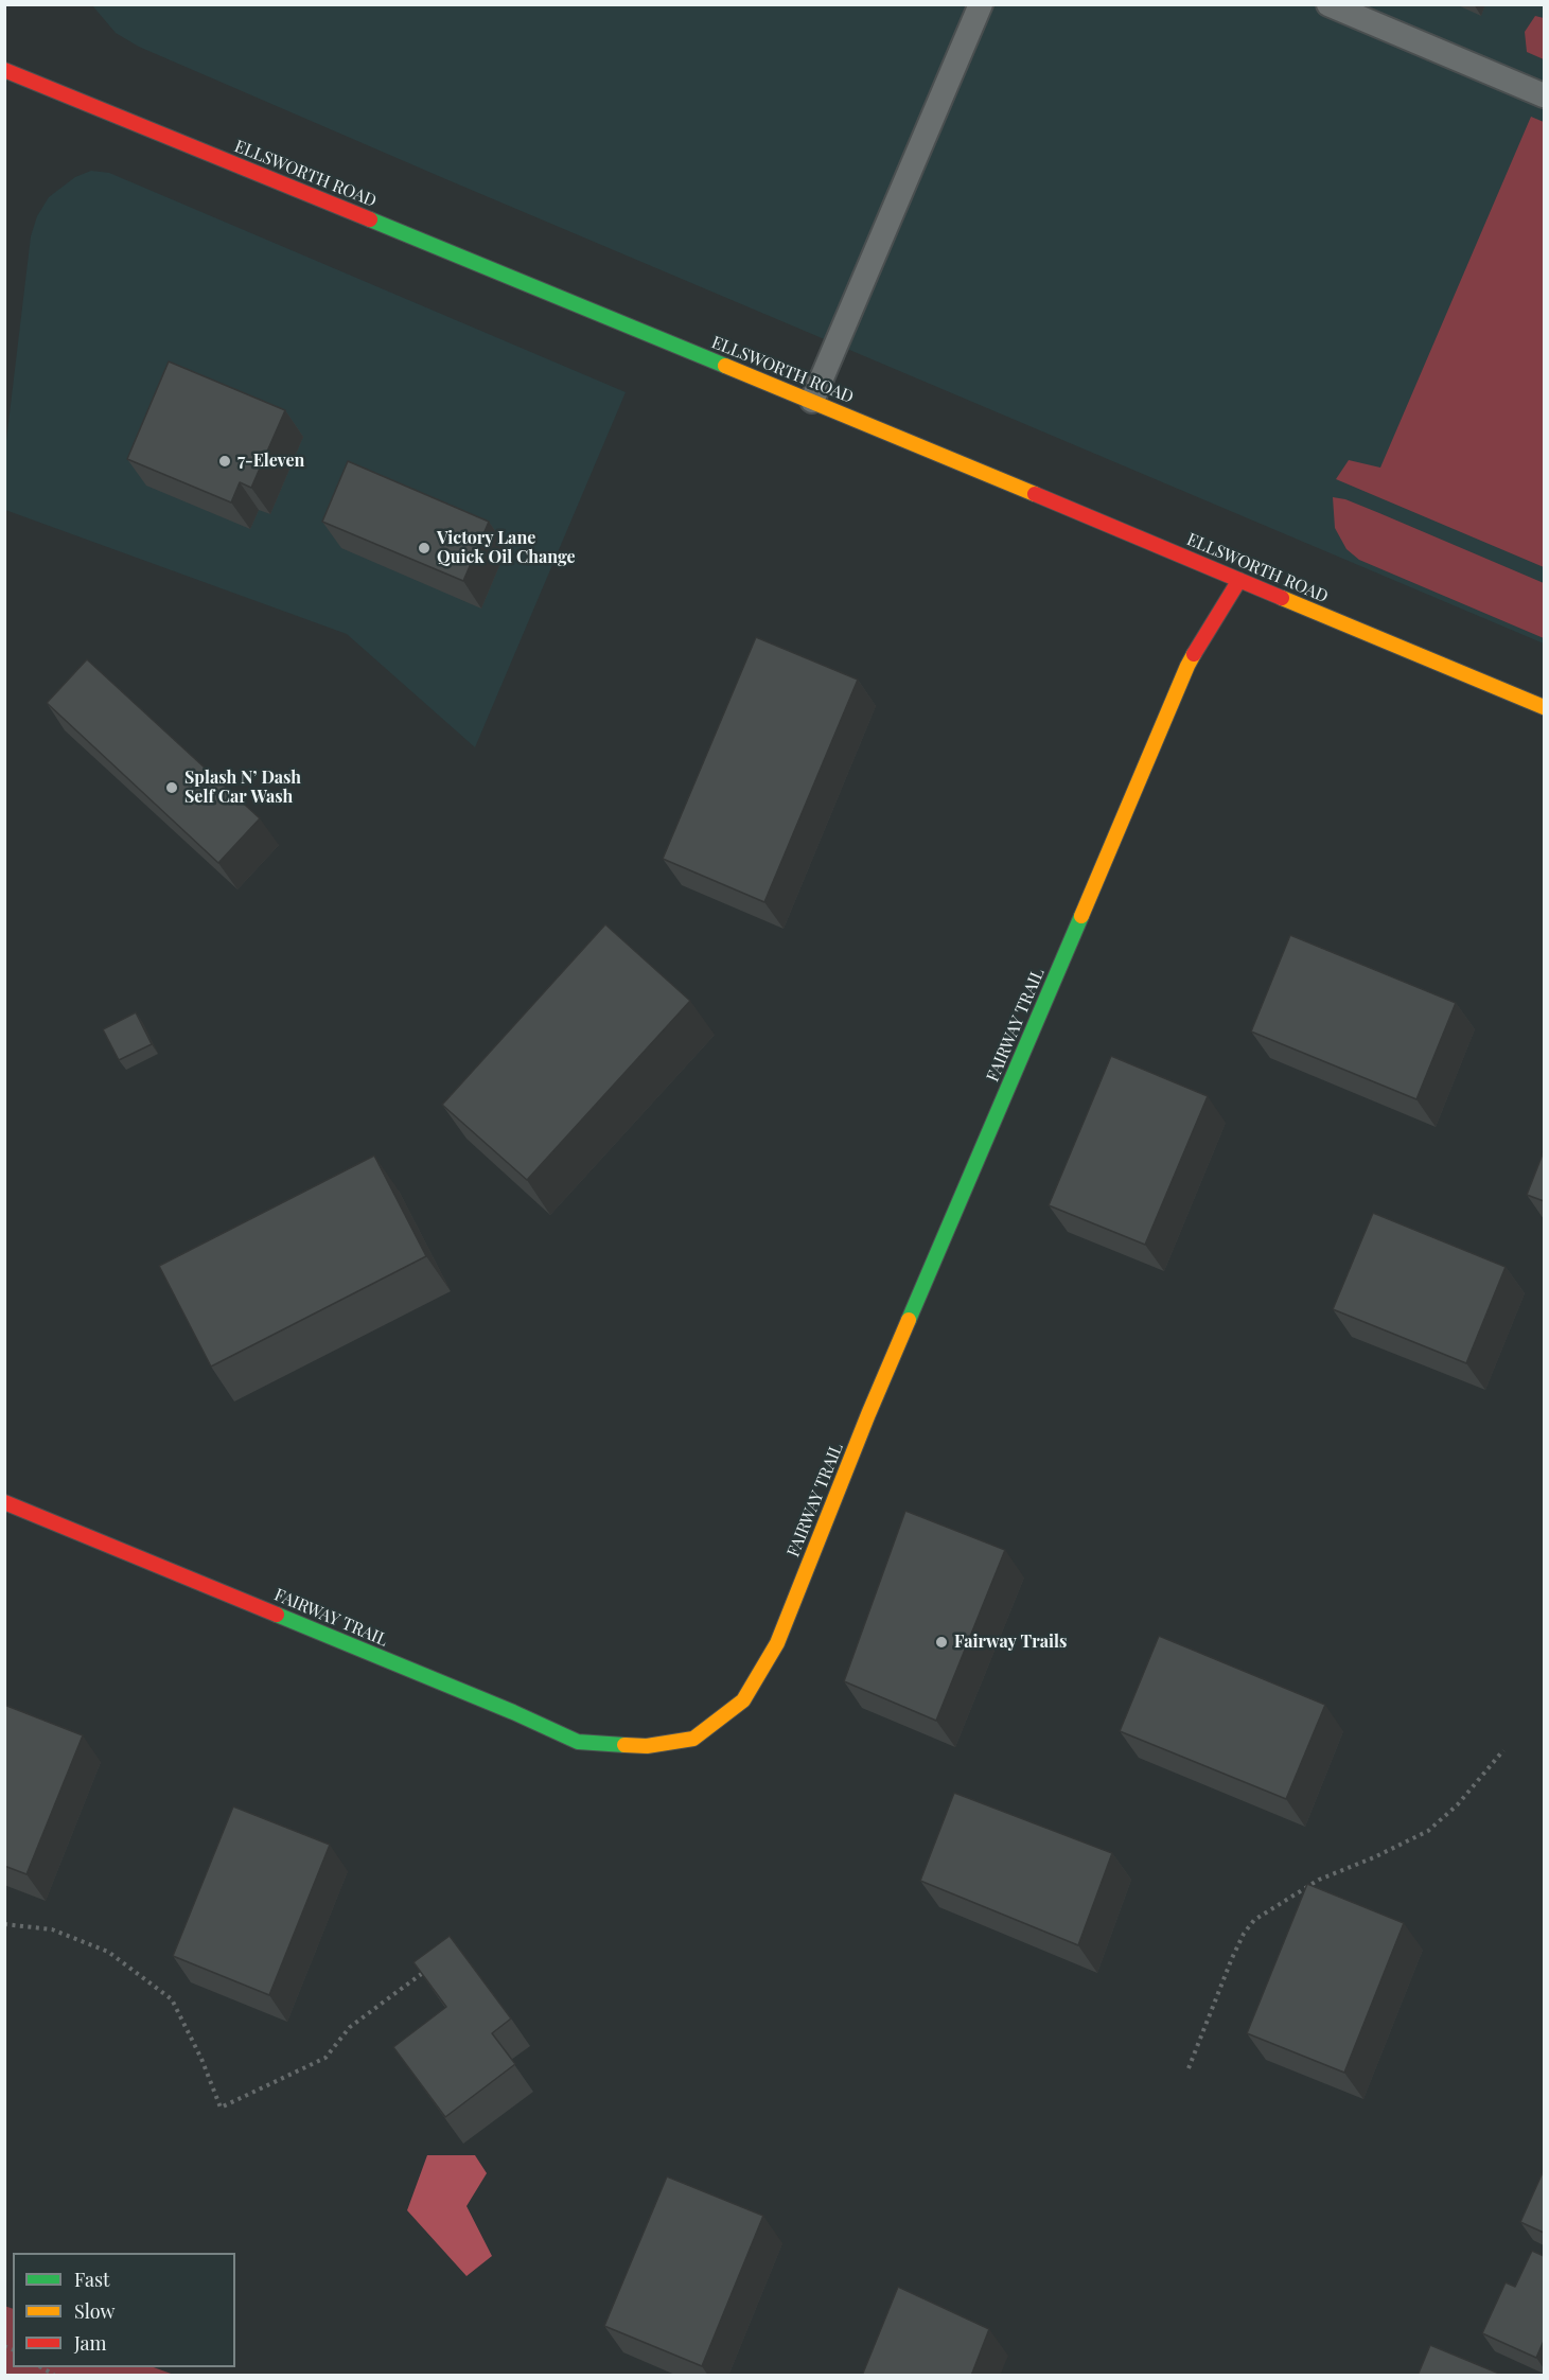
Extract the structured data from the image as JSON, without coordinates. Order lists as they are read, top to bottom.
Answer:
{
  "streets": {
    "street": ["ELLSWORTH ROAD", "FAIRWAY TRAIL"]
  },
  "crossings": [
    ["ELLSWORTH ROAD", "FAIRWAY TRAIL"]
  ],
  "places": [
    "7-Eleven",
    "Victory Lane Quick Oil Change",
    "Splash N’ Dash Self Car Wash",
    "Fairway Trails"
  ],
  "legend": ["Fast", "Slow", "Jam"]
}
